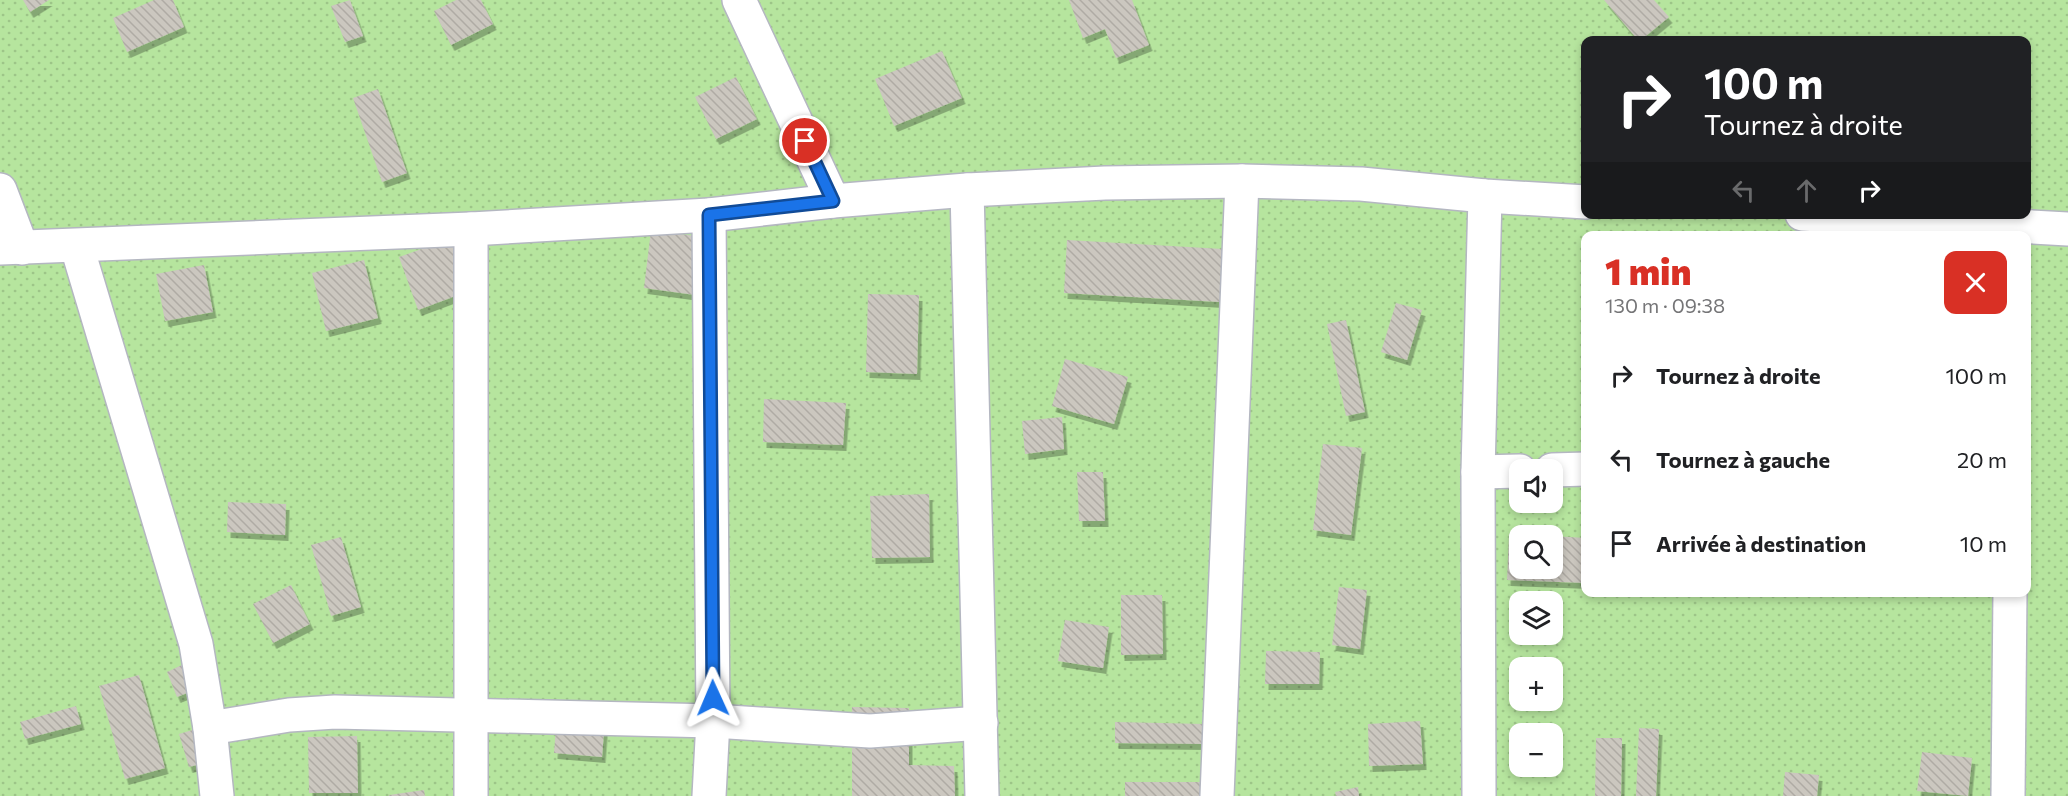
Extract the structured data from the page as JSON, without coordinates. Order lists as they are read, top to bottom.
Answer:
{
  "page": {
    "turn": ["100 m", "Tournez à droite"],
    "heading": ["1 min", "130 m · 09:38"],
    "list": [
      {
        "name": "Tournez à droite",
        "value": "100 m"
      },
      {
        "name": "Tournez à gauche",
        "value": "20 m"
      },
      {
        "name": "Arrivée à destination",
        "value": "10 m"
      }
    ],
    "map_buttons": ["+", "−"]
  }
}
